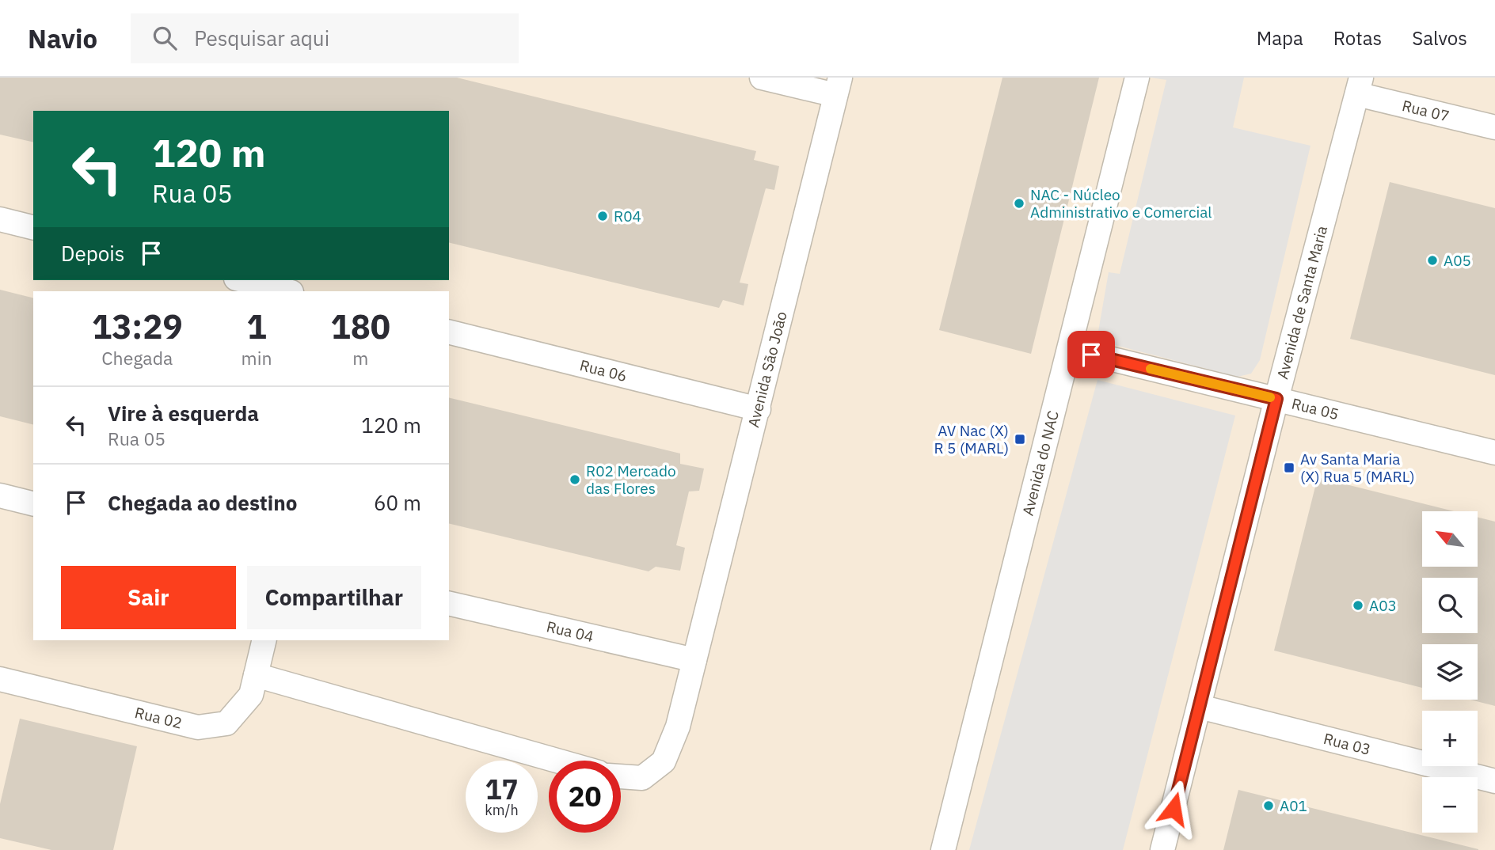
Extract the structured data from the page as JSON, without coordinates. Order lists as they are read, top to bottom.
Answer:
{
  "streets": {
    "lane": [
      "Rua 07",
      "Avenida de Santa Maria",
      "Avenida São João",
      "Rua 06",
      "Rua 05",
      "Avenida do NAC",
      "Rua 04",
      "Rua 02",
      "Rua 03"
    ]
  },
  "crossings": [
    ["Rua 07", "Avenida de Santa Maria"],
    ["Avenida de Santa Maria", "Rua 05"],
    ["Avenida de Santa Maria", "Rua 03"],
    ["Avenida São João", "Rua 06"],
    ["Avenida São João", "Rua 04"],
    ["Rua 05", "Avenida do NAC"]
  ],
  "places": {
    "other": [
      "NAC - Núcleo Administrativo e Comercial",
      "R04",
      "A05",
      "R02 Mercado das Flores",
      "A03",
      "A01"
    ],
    "transit": ["AV Nac (X) R 5 (MARL)", "Av Santa Maria (X) Rua 5 (MARL)"]
  },
  "north": "top left",
  "page": {
    "header": "Navio",
    "search": "Pesquisar aqui",
    "nav": ["Mapa", "Rotas", "Salvos"],
    "turn": ["120 m", "Rua 05"],
    "then": "Depois",
    "eta": [
      "13:29",
      "Chegada",
      "1",
      "min",
      "180",
      "m"
    ],
    "list": [
      {
        "name": "Vire à esquerda",
        "note": "Rua 05",
        "value": "120 m"
      },
      {
        "name": "Chegada ao destino",
        "value": "60 m"
      }
    ],
    "map_buttons": ["+", "−"],
    "buttons": ["Sair", "Compartilhar"],
    "speed": "17 km/h",
    "limit": "20"
  }
}
